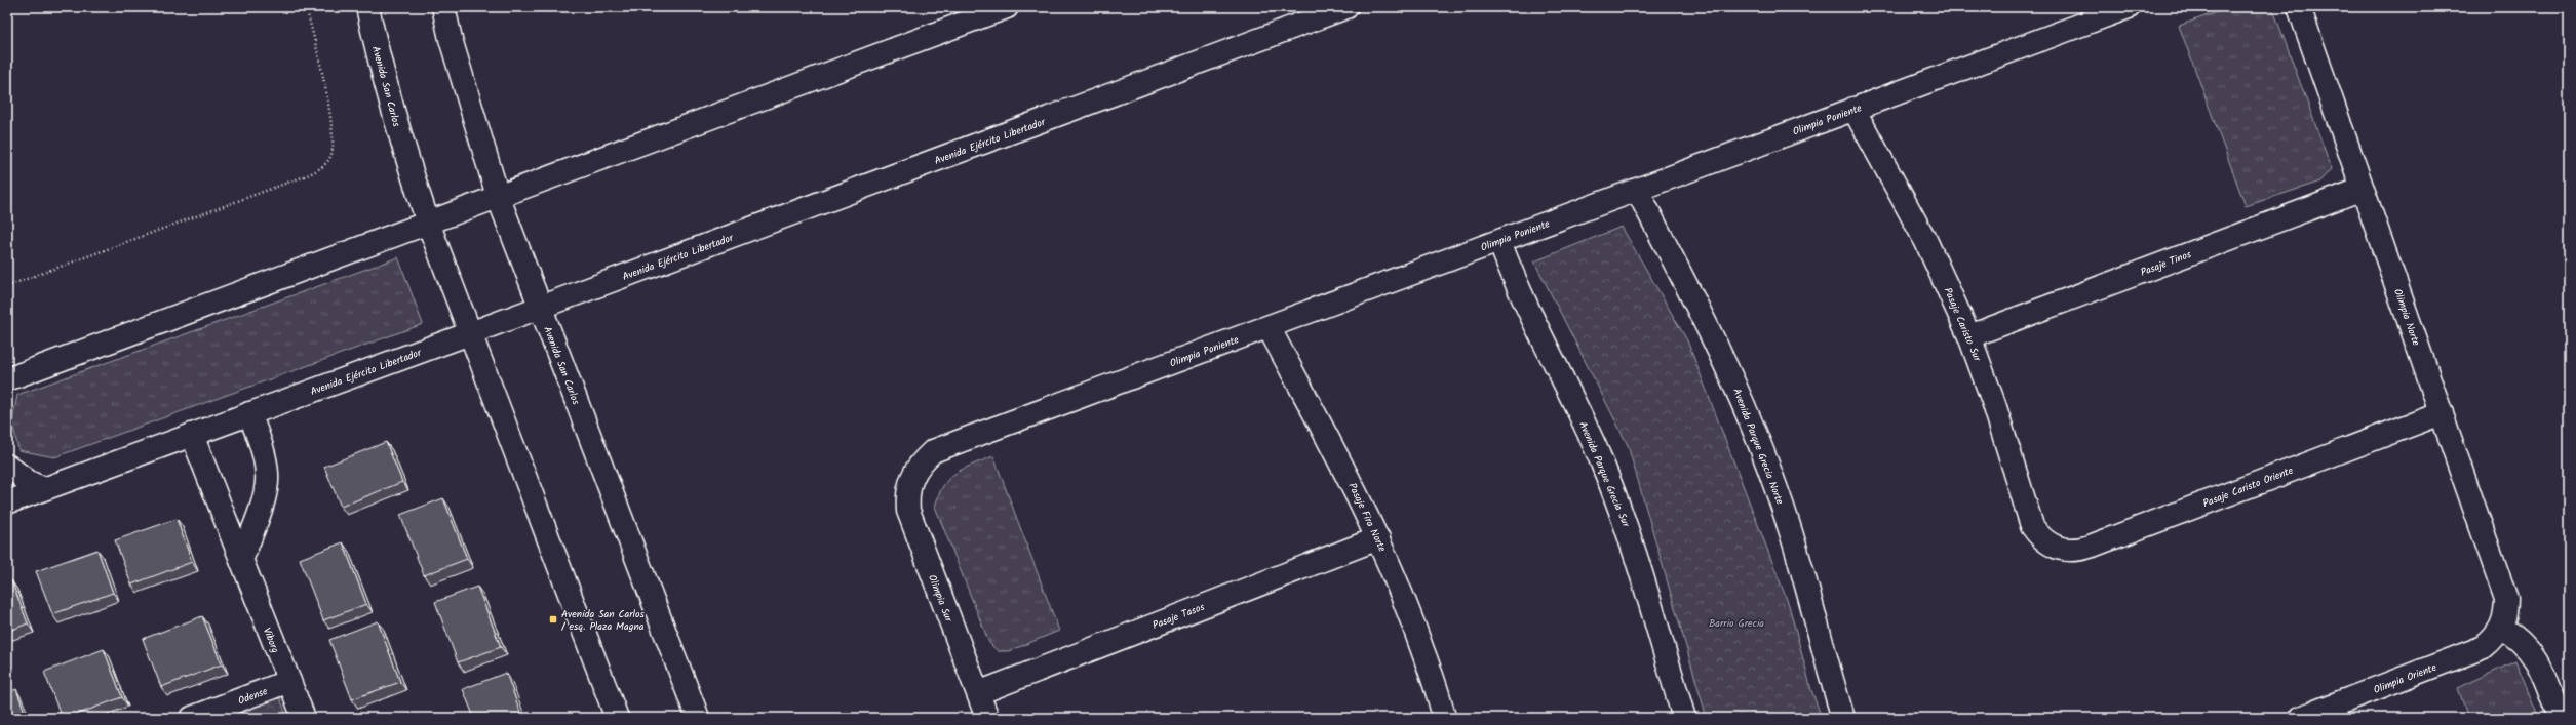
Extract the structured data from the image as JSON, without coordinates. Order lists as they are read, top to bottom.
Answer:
{
  "streets": {
    "street": [
      "Avenida San Carlos",
      "Olimpia Poniente",
      "Avenida Ejército Libertador",
      "Pasaje Tinos",
      "Olimpia Norte",
      "Pasaje Caristo Sur",
      "Avenida Parque Grecia Norte",
      "Avenida Parque Grecia Sur",
      "Pasaje Caristo Oriente",
      "Pasaje Fira Norte",
      "Olimpia Sur",
      "Pasaje Tasos",
      "Viborg",
      "Olimpia Oriente",
      "Odense"
    ]
  },
  "crossings": [
    ["Avenida San Carlos", "Avenida Ejército Libertador"],
    ["Olimpia Poniente", "Pasaje Caristo Sur"],
    ["Olimpia Poniente", "Avenida Parque Grecia Norte"],
    ["Olimpia Poniente", "Avenida Parque Grecia Sur"],
    ["Olimpia Poniente", "Pasaje Fira Norte"],
    ["Olimpia Poniente", "Olimpia Sur"],
    ["Avenida Ejército Libertador", "Viborg"],
    ["Pasaje Tinos", "Olimpia Norte"],
    ["Pasaje Tinos", "Pasaje Caristo Sur"],
    ["Olimpia Norte", "Pasaje Caristo Oriente"],
    ["Olimpia Norte", "Olimpia Oriente"],
    ["Pasaje Caristo Sur", "Pasaje Caristo Oriente"],
    ["Pasaje Fira Norte", "Pasaje Tasos"],
    ["Olimpia Sur", "Pasaje Tasos"],
    ["Viborg", "Odense"]
  ],
  "parks": ["Barrio Grecia"],
  "places": {
    "transit": ["Avenida San Carlos / esq. Plaza Magna"]
  }
}
